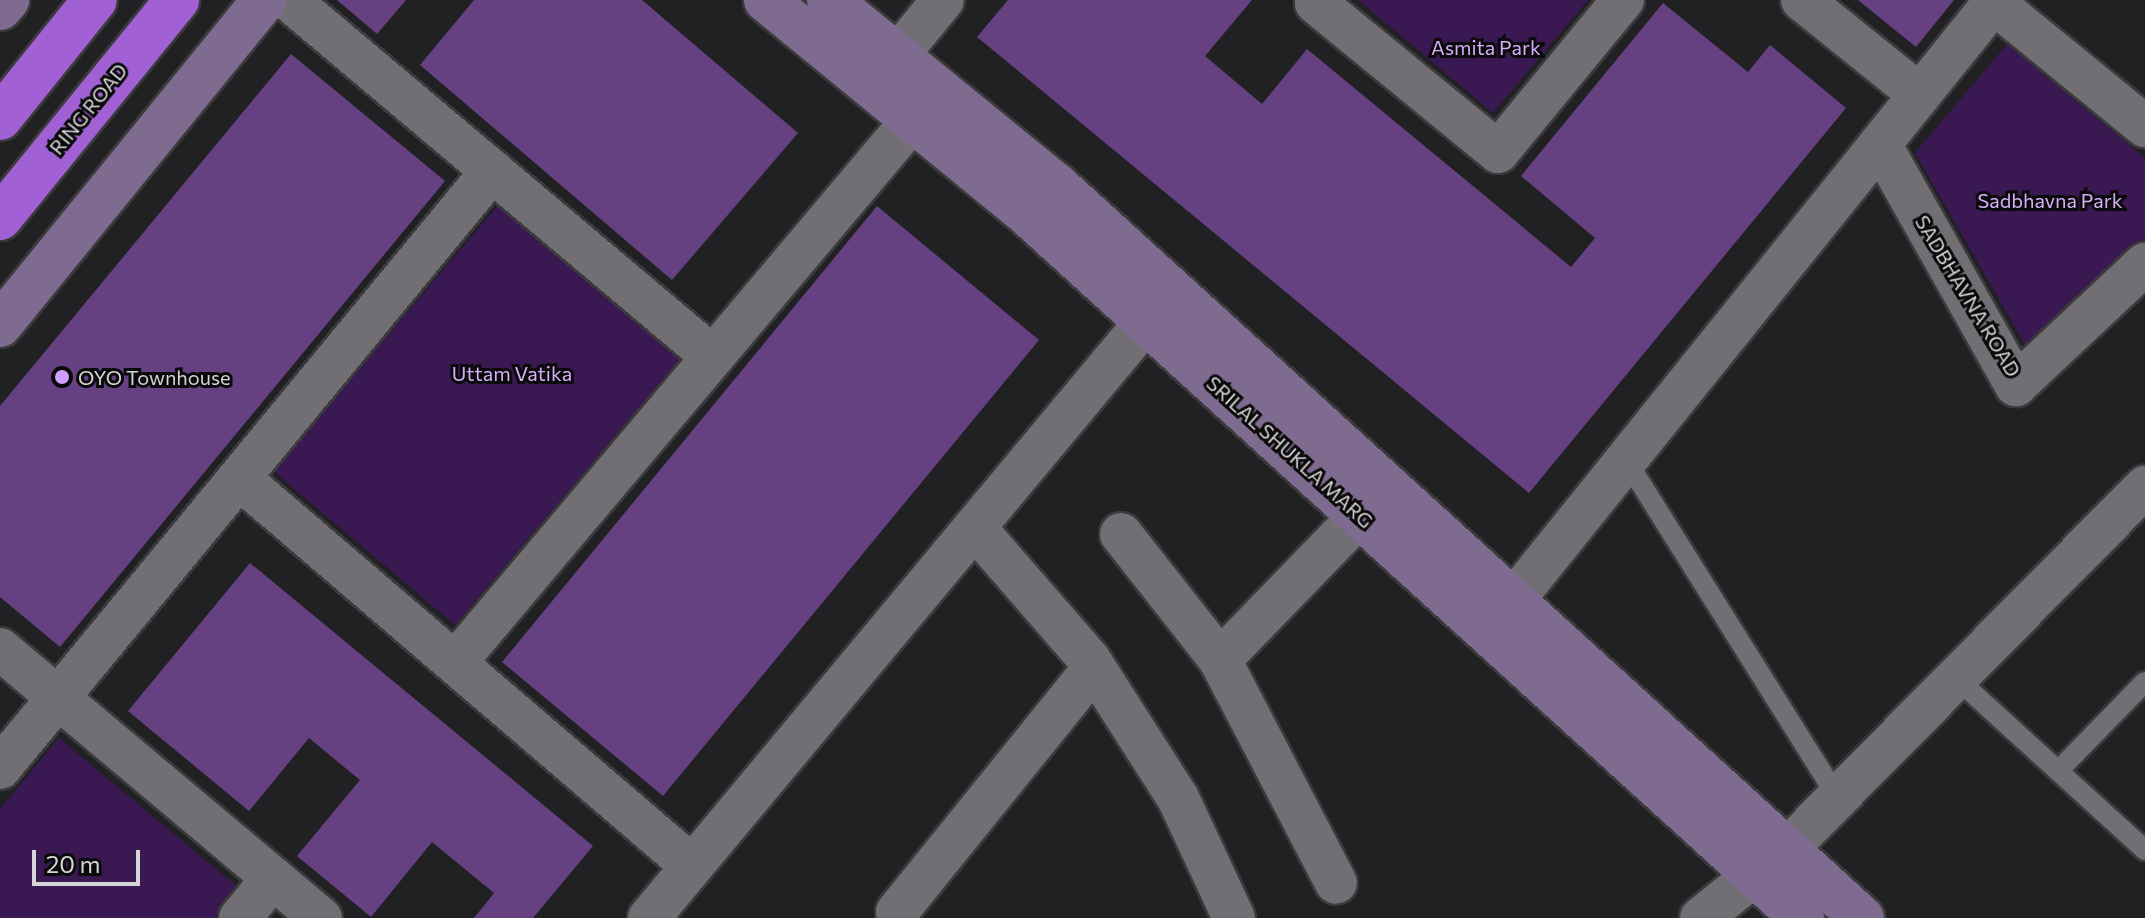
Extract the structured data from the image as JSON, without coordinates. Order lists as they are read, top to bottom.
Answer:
{
  "streets": {
    "highway": ["RING ROAD"],
    "street": ["SADBHAVNA ROAD", "SRILAL SHUKLA MARG"]
  },
  "parks": ["Asmita Park", "Sadbhavna Park", "Uttam Vatika"],
  "places": ["OYO Townhouse"],
  "scale_bar": "20 m"
}
